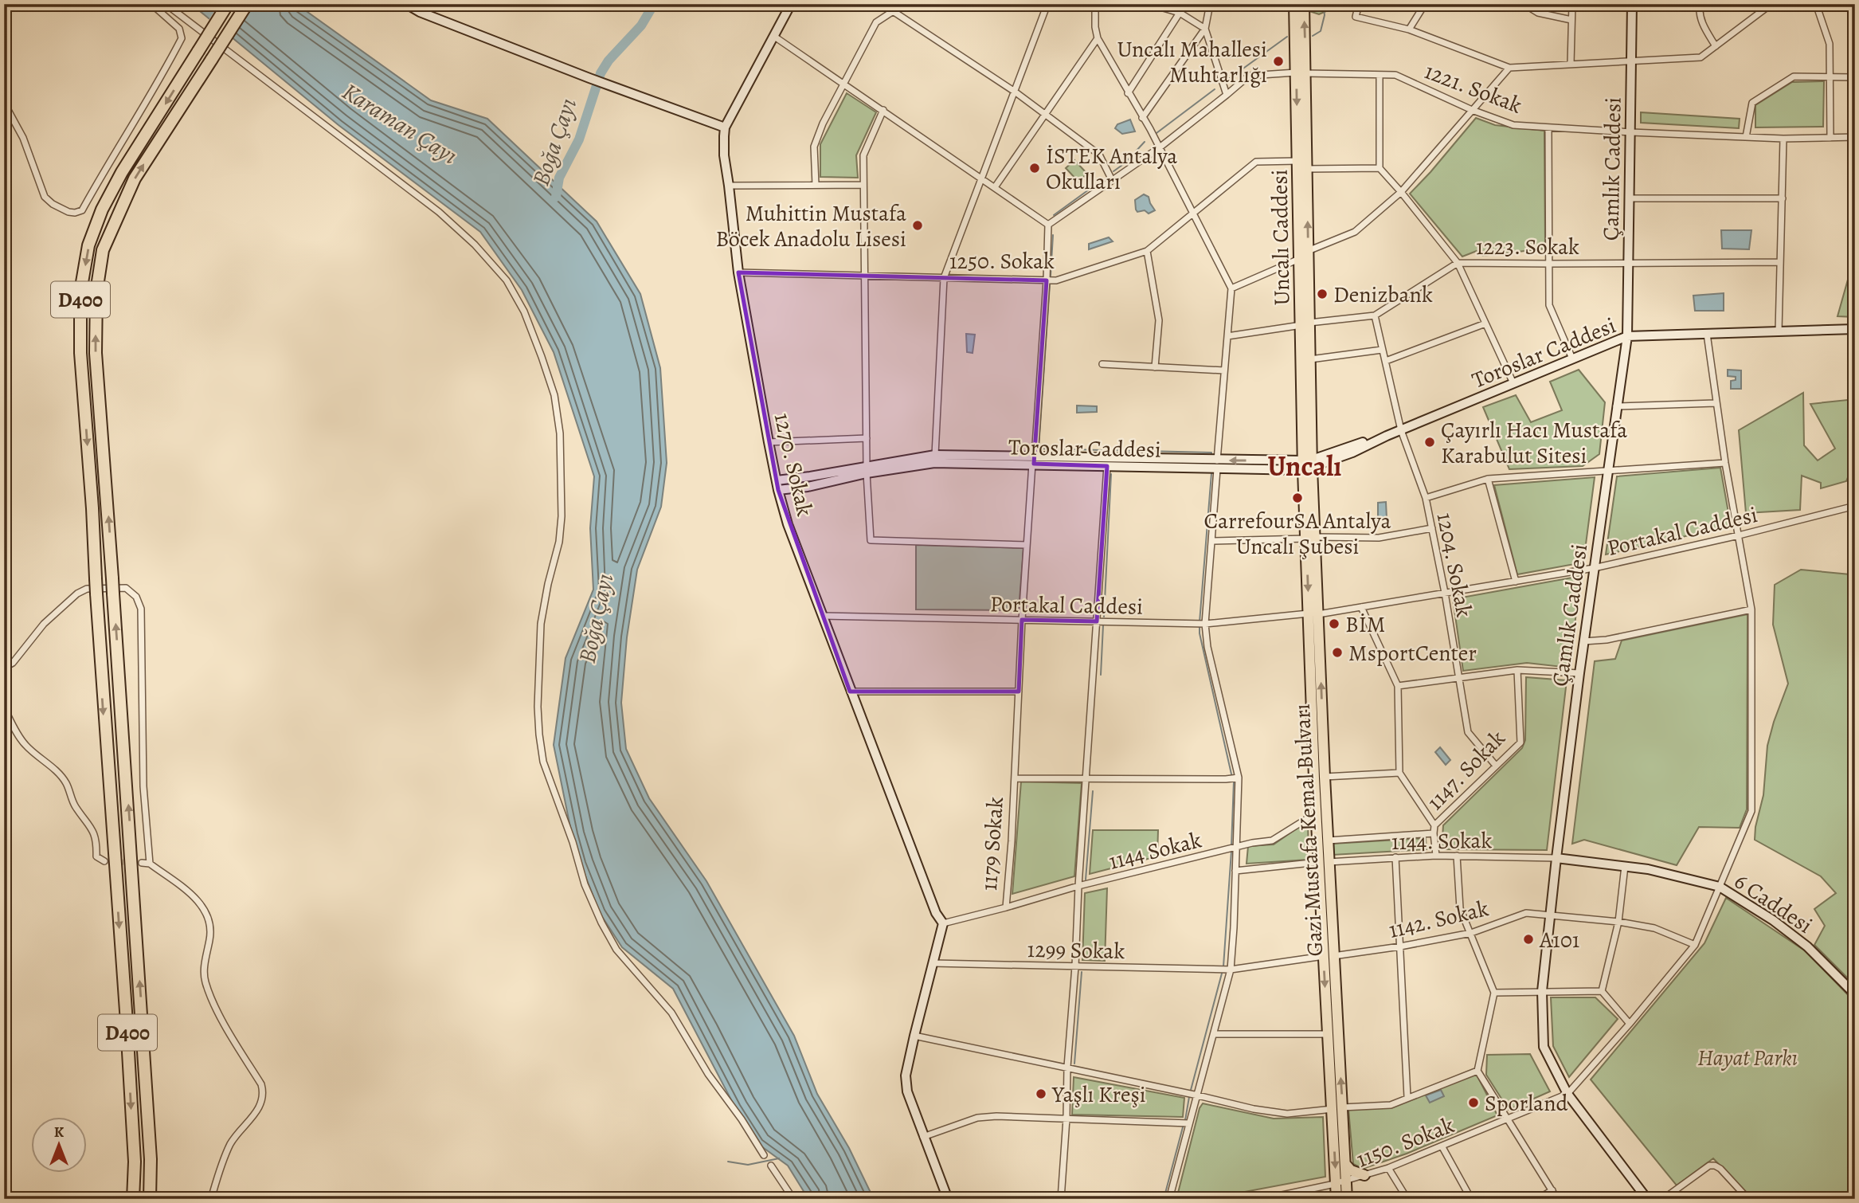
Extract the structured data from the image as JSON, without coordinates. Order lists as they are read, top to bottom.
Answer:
{
  "streets": {
    "highway": ["D400"],
    "main road": ["Uncalı Caddesi", "Gazi Mustafa Kemal Bulvarı"],
    "street": [
      "1221. Sokak",
      "Çamlık Caddesi",
      "1223. Sokak",
      "1250. Sokak",
      "Toroslar Caddesi",
      "1270. Sokak",
      "Portakal Caddesi",
      "1204. Sokak",
      "1147. Sokak",
      "1144. Sokak",
      "1179 Sokak",
      "1144 Sokak",
      "6 Caddesi",
      "1142. Sokak",
      "1299 Sokak",
      "1150. Sokak"
    ]
  },
  "crossings": [
    ["1221. Sokak", "Çamlık Caddesi"],
    ["1221. Sokak", "Uncalı Caddesi"],
    ["1221. Sokak", "1250. Sokak"],
    ["Çamlık Caddesi", "1223. Sokak"],
    ["Çamlık Caddesi", "Toroslar Caddesi"],
    ["Çamlık Caddesi", "Portakal Caddesi"],
    ["Çamlık Caddesi", "1144. Sokak"],
    ["Çamlık Caddesi", "6 Caddesi"],
    ["Çamlık Caddesi", "1142. Sokak"],
    ["Çamlık Caddesi", "1150. Sokak"],
    ["Uncalı Caddesi", "1223. Sokak"],
    ["Uncalı Caddesi", "1250. Sokak"],
    ["Uncalı Caddesi", "Toroslar Caddesi"],
    ["Uncalı Caddesi", "Gazi Mustafa Kemal Bulvarı"],
    ["1223. Sokak", "1204. Sokak"],
    ["1250. Sokak", "1270. Sokak"],
    ["1250. Sokak", "1179 Sokak"],
    ["Toroslar Caddesi", "1270. Sokak"],
    ["Toroslar Caddesi", "1204. Sokak"],
    ["Toroslar Caddesi", "Gazi Mustafa Kemal Bulvarı"],
    ["Toroslar Caddesi", "1179 Sokak"],
    ["1270. Sokak", "Portakal Caddesi"],
    ["1270. Sokak", "1179 Sokak"],
    ["Portakal Caddesi", "1204. Sokak"],
    ["Portakal Caddesi", "Gazi Mustafa Kemal Bulvarı"],
    ["Portakal Caddesi", "1179 Sokak"],
    ["1204. Sokak", "1147. Sokak"],
    ["Gazi Mustafa Kemal Bulvarı", "1144. Sokak"],
    ["Gazi Mustafa Kemal Bulvarı", "1142. Sokak"],
    ["Gazi Mustafa Kemal Bulvarı", "1150. Sokak"],
    ["1144. Sokak", "6 Caddesi"],
    ["1179 Sokak", "1144 Sokak"],
    ["1142. Sokak", "1299 Sokak"]
  ],
  "districts": ["Uncalı"],
  "water": ["Karaman Çayı", "Boğa Çayı"],
  "parks": ["Hayat Parkı"],
  "places": [
    "Uncalı Mahallesi Muhtarlığı",
    "İSTEK Antalya Okulları",
    "Muhittin Mustafa Böcek Anadolu Lisesi",
    "Denizbank",
    "Çayırlı Hacı Mustafa Karabulut Sitesi",
    "CarrefourSA Antalya Uncalı Şubesi",
    "BİM",
    "MsportCenter",
    "A101",
    "Yaşlı Kreşi",
    "Sporland"
  ],
  "north": "top"
}
